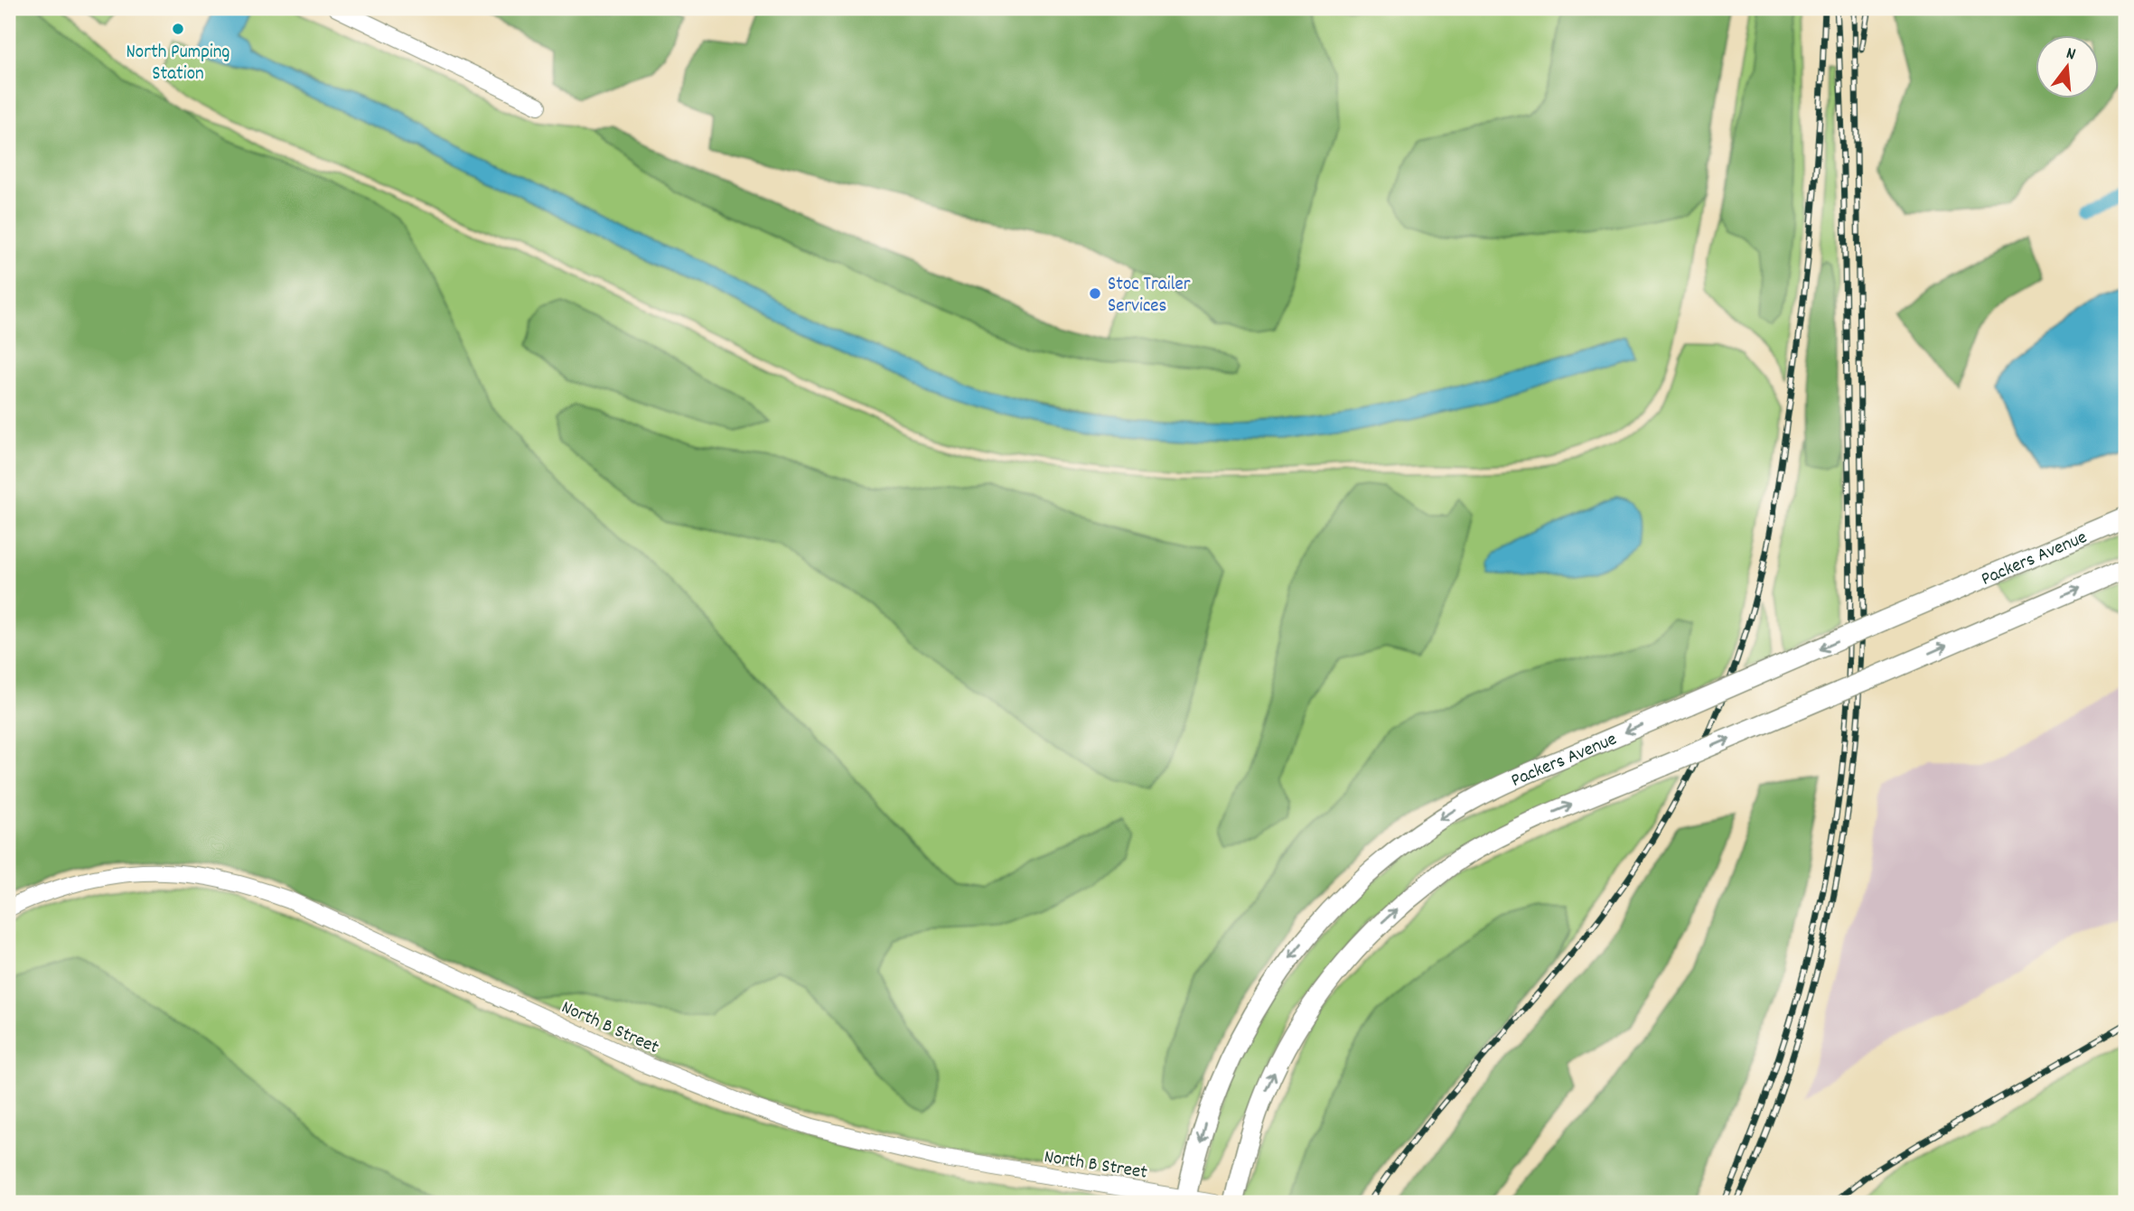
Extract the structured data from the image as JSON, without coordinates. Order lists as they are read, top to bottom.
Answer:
{
  "streets": {
    "main road": ["Packers Avenue"],
    "street": ["North B Street"]
  },
  "crossings": [
    ["Packers Avenue", "North B Street"]
  ],
  "places": ["North Pumping Station", "Stoc Trailer Services"],
  "north": "top"
}
